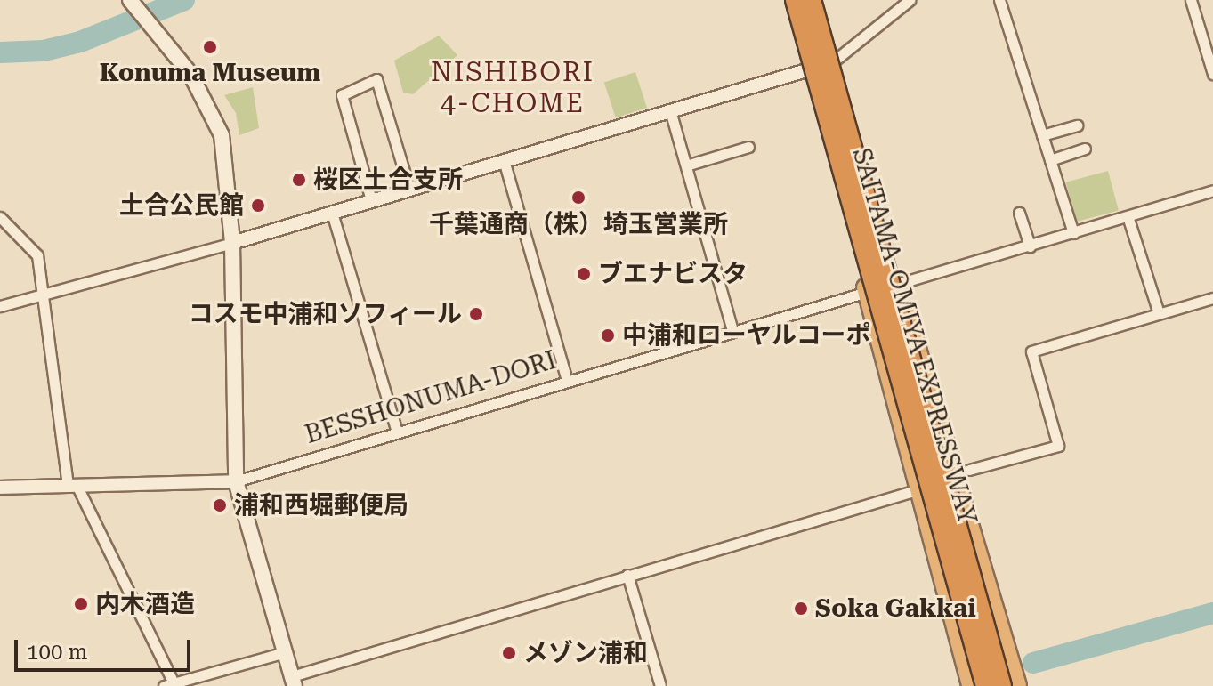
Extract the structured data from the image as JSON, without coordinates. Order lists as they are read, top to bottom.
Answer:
{
  "streets": {
    "highway": ["SAITAMA-OMIYA EXPRESSWAY"],
    "street": ["BESSHONUMA-DORI"]
  },
  "districts": ["NISHIBORI 4-CHOME"],
  "places": [
    "Konuma Museum",
    "桜区土合支所",
    "千葉通商（株）埼玉営業所",
    "土合公民館",
    "ブエナビスタ",
    "コスモ中浦和ソフィール",
    "中浦和ローヤルコーポ",
    "浦和西堀郵便局",
    "内木酒造",
    "Soka Gakkai",
    "メゾン浦和"
  ],
  "scale_bar": "100 m"
}
